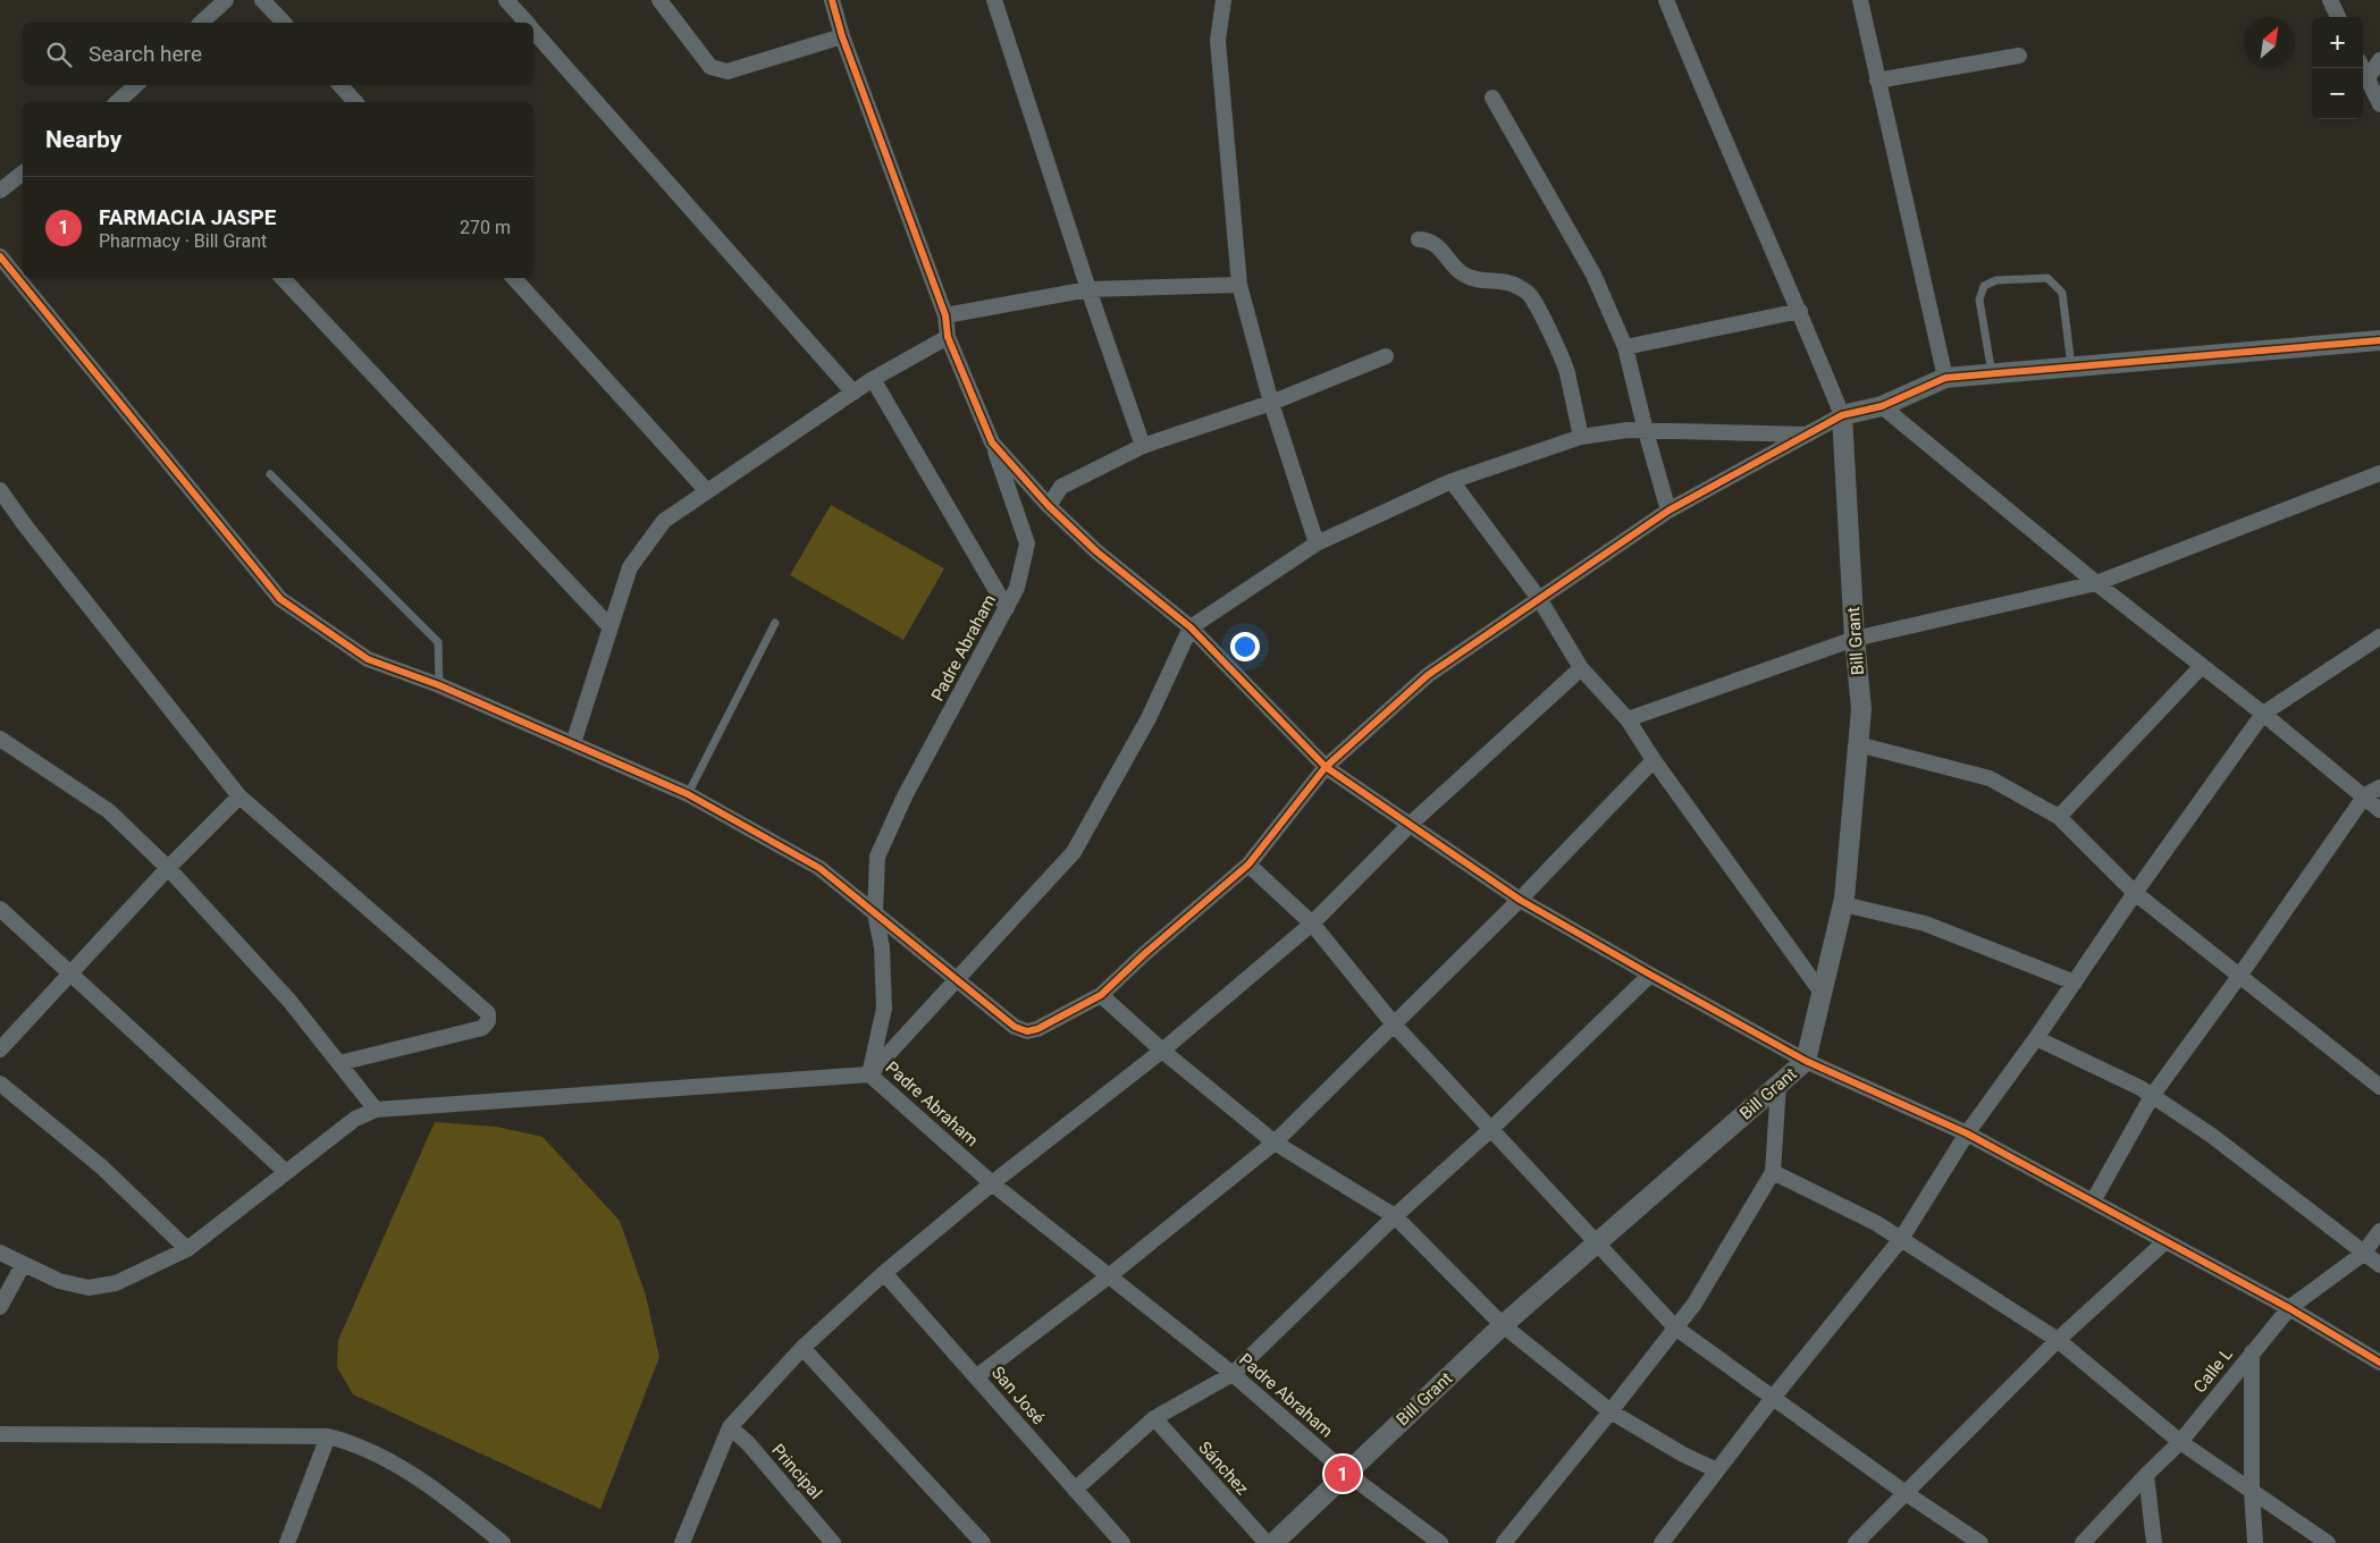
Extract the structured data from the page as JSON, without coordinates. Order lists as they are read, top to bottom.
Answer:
{
  "streets": {
    "street": [
      "Bill Grant",
      "Padre Abraham",
      "Calle L",
      "San José",
      "Sánchez",
      "Principal"
    ]
  },
  "crossings": [
    ["Bill Grant", "Padre Abraham"]
  ],
  "north": "top right",
  "page": {
    "map_buttons": ["+", "−"],
    "search": "Search here",
    "heading": "Nearby",
    "list": [
      {
        "mark": "1",
        "name": "FARMACIA JASPE",
        "note": "Pharmacy · Bill Grant",
        "value": "270 m"
      }
    ],
    "pins": "1"
  }
}
